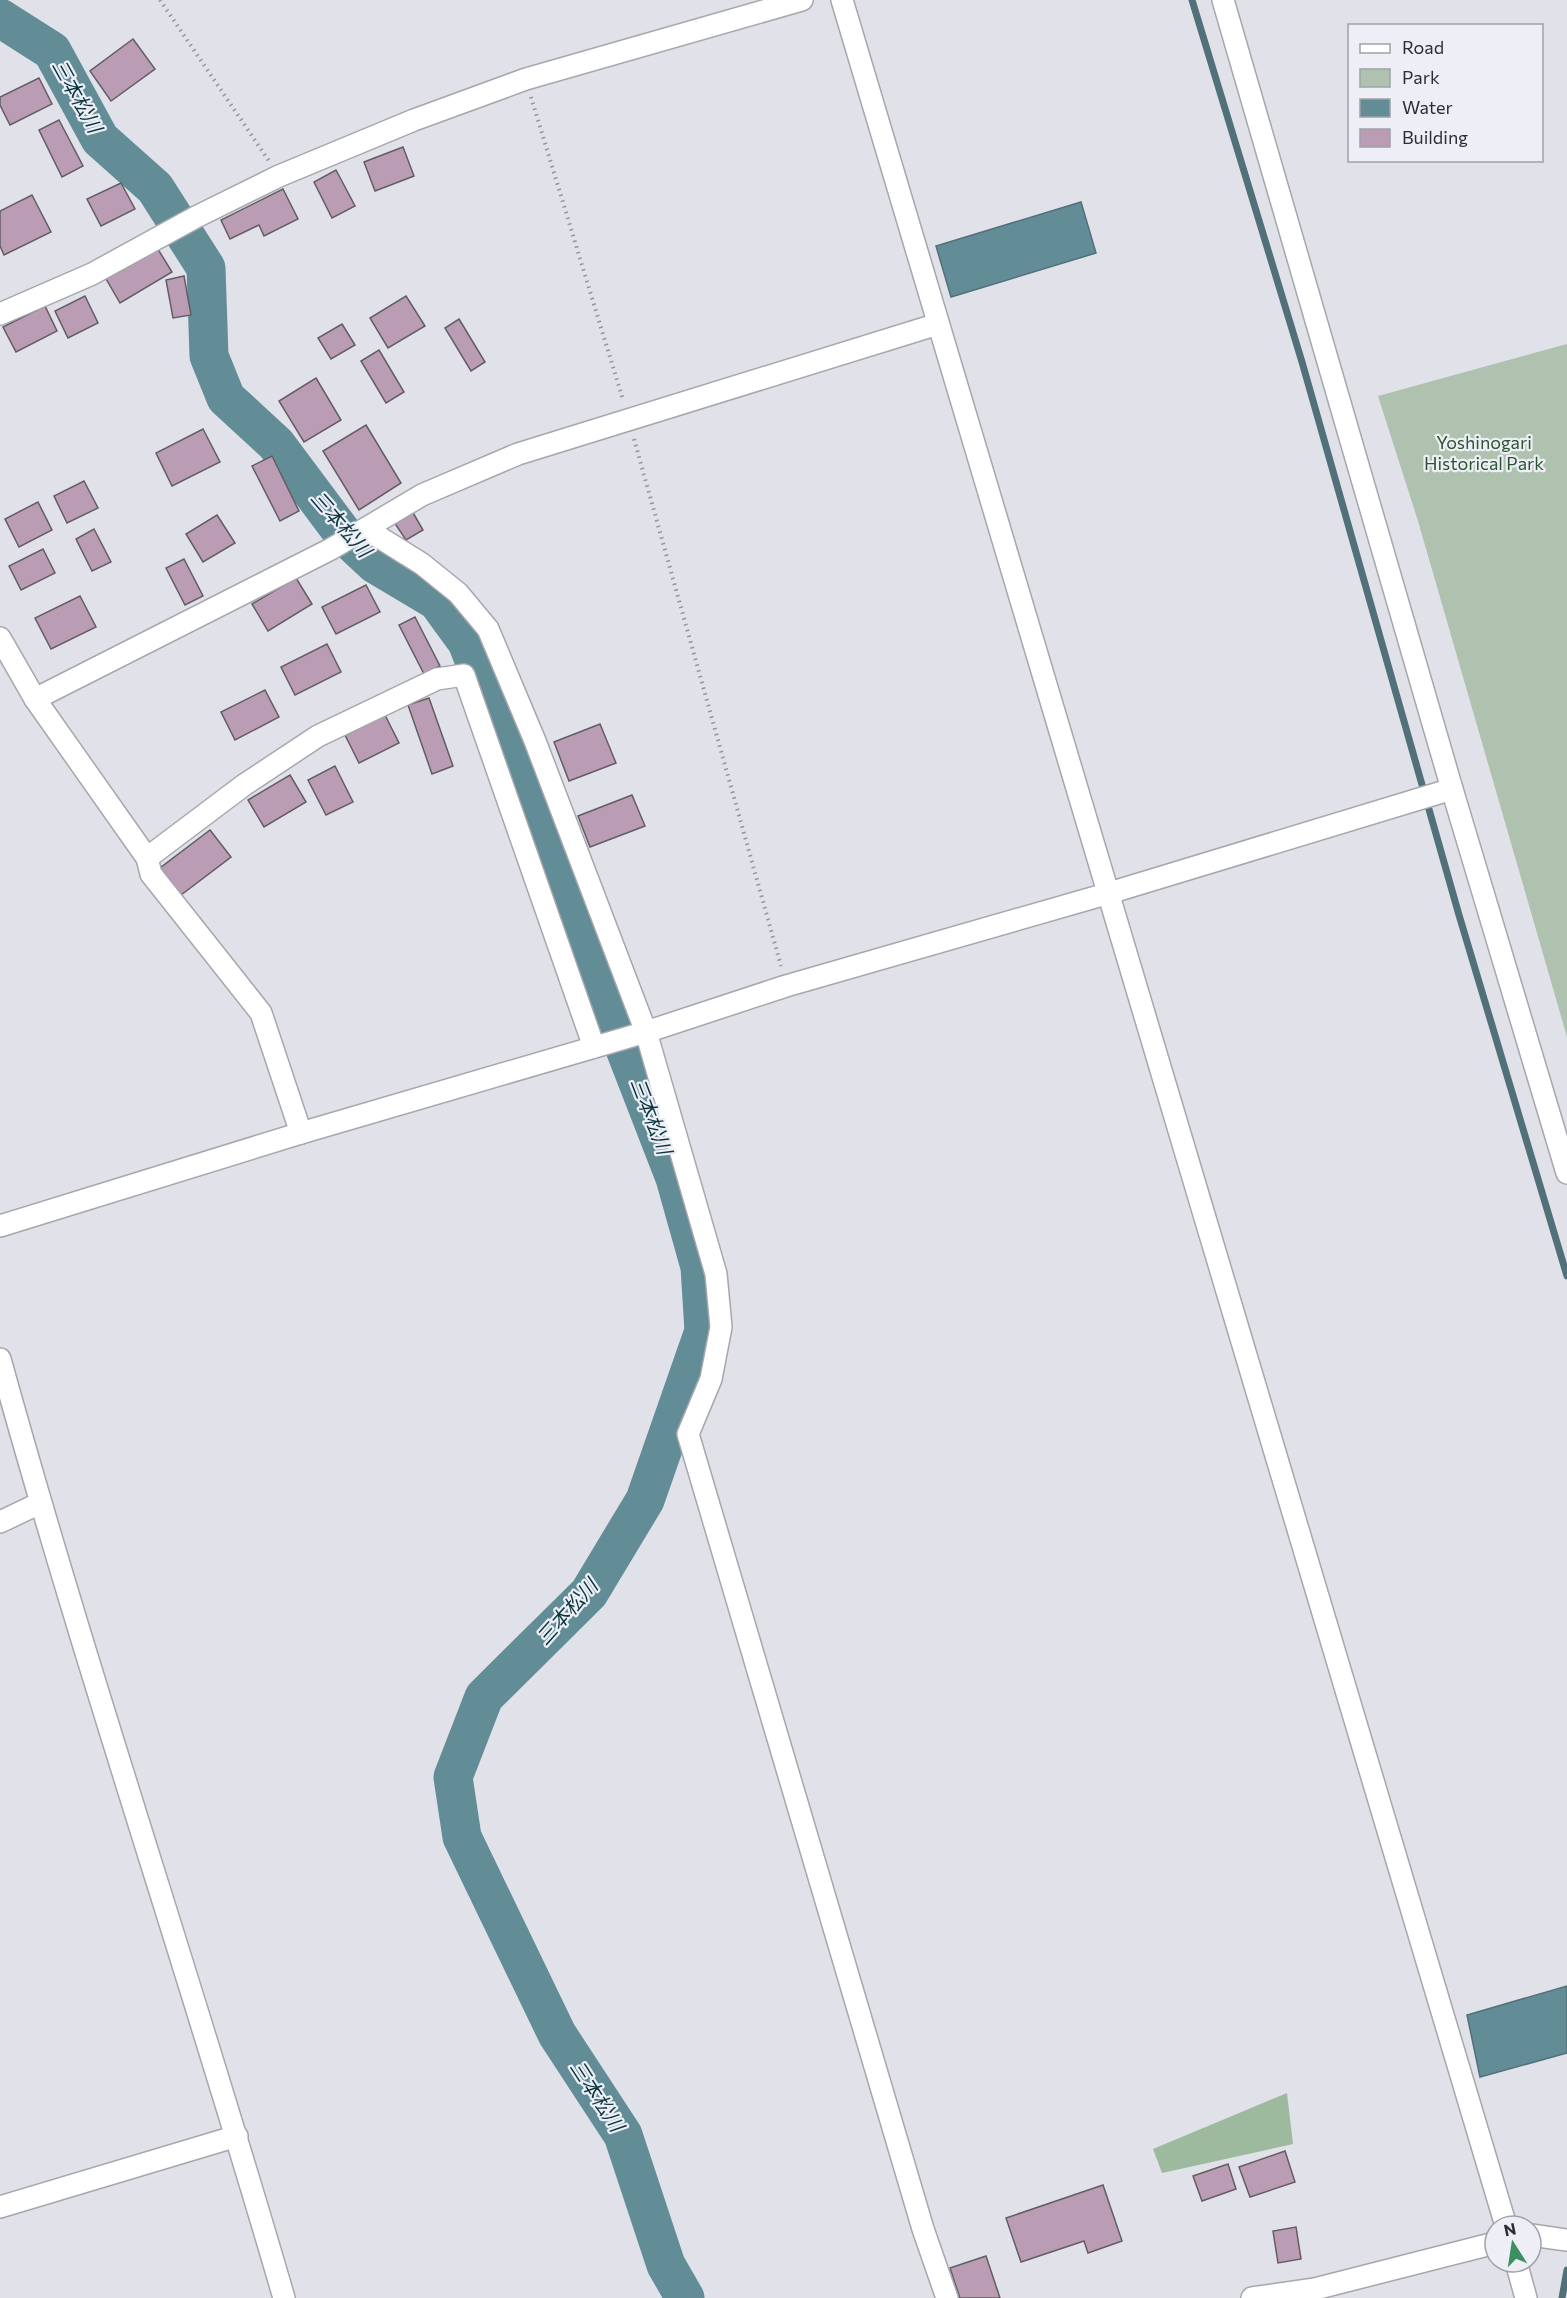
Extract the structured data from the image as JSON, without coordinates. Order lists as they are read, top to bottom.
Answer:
{
  "water": ["三本松川"],
  "parks": ["Yoshinogari Historical Park"],
  "legend": [
    "Road",
    "Park",
    "Water",
    "Building"
  ],
  "north": "top"
}
